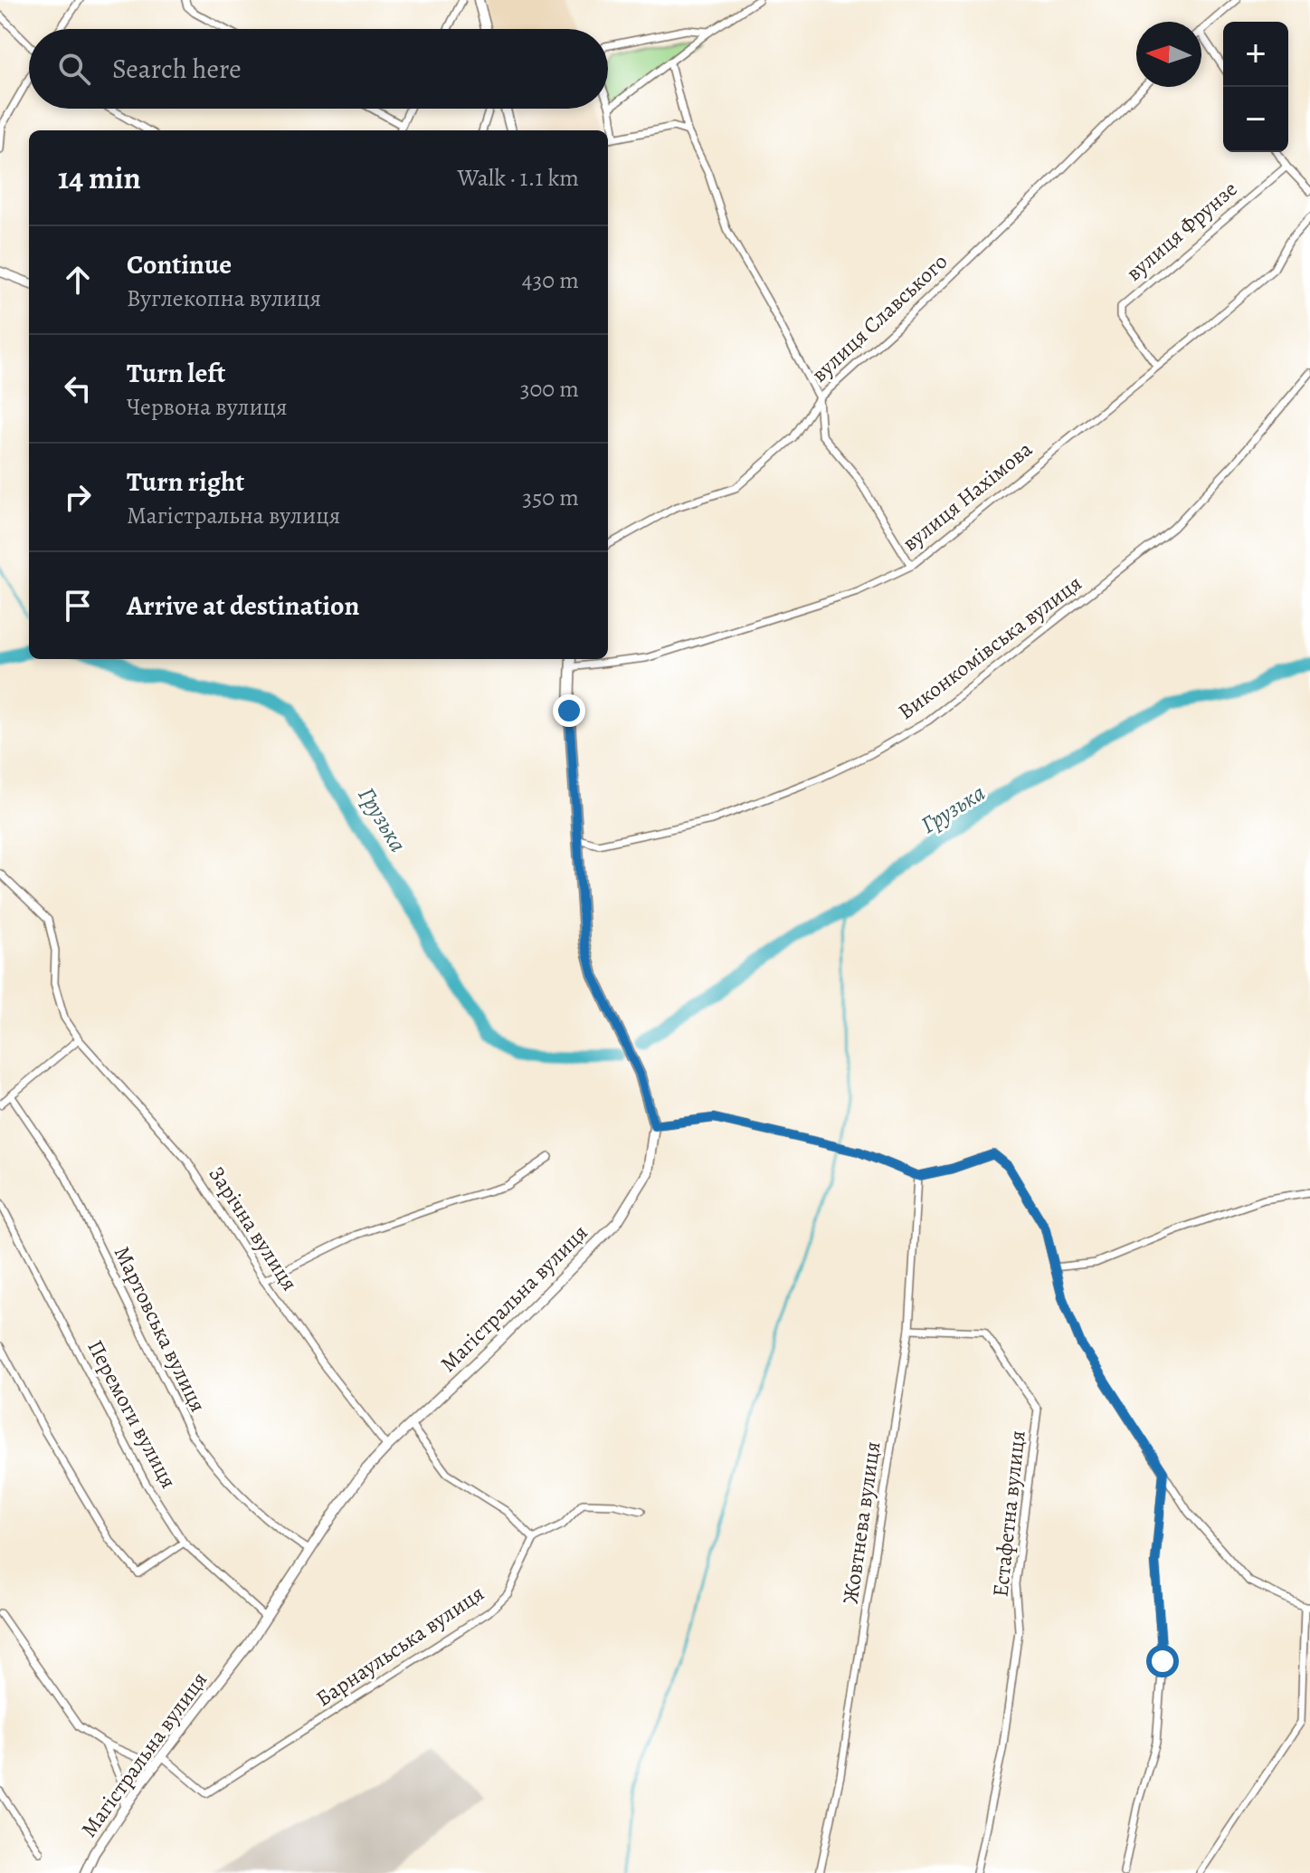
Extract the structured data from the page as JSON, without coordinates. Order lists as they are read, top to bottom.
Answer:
{
  "streets": {
    "main road": ["Магістральна вулиця"],
    "street": [
      "вулиця Фрунзе",
      "вулиця Славського",
      "вулиця Нахімова",
      "Виконкомівська вулиця",
      "Зарічна вулиця",
      "Мартовська вулиця",
      "Перемоги вулиця",
      "Естафетна вулиця",
      "Жовтнева вулиця",
      "Барнаульська вулиця"
    ]
  },
  "crossings": [
    ["вулиця Фрунзе", "вулиця Нахімова"],
    ["вулиця Нахімова", "Магістральна вулиця"],
    ["Виконкомівська вулиця", "Магістральна вулиця"],
    ["Зарічна вулиця", "Магістральна вулиця"],
    ["Магістральна вулиця", "Мартовська вулиця"],
    ["Магістральна вулиця", "Перемоги вулиця"],
    ["Магістральна вулиця", "Барнаульська вулиця"],
    ["Естафетна вулиця", "Жовтнева вулиця"]
  ],
  "water": ["Грузька"],
  "north": "left",
  "page": {
    "map_buttons": ["+", "−"],
    "search": "Search here",
    "heading": ["14 min", "Walk · 1.1 km"],
    "list": [
      ["Continue", "Вуглекопна вулиця", "430 m"],
      ["Turn left", "Червона вулиця", "300 m"],
      ["Turn right", "Магістральна вулиця", "350 m"],
      "Arrive at destination"
    ]
  }
}
